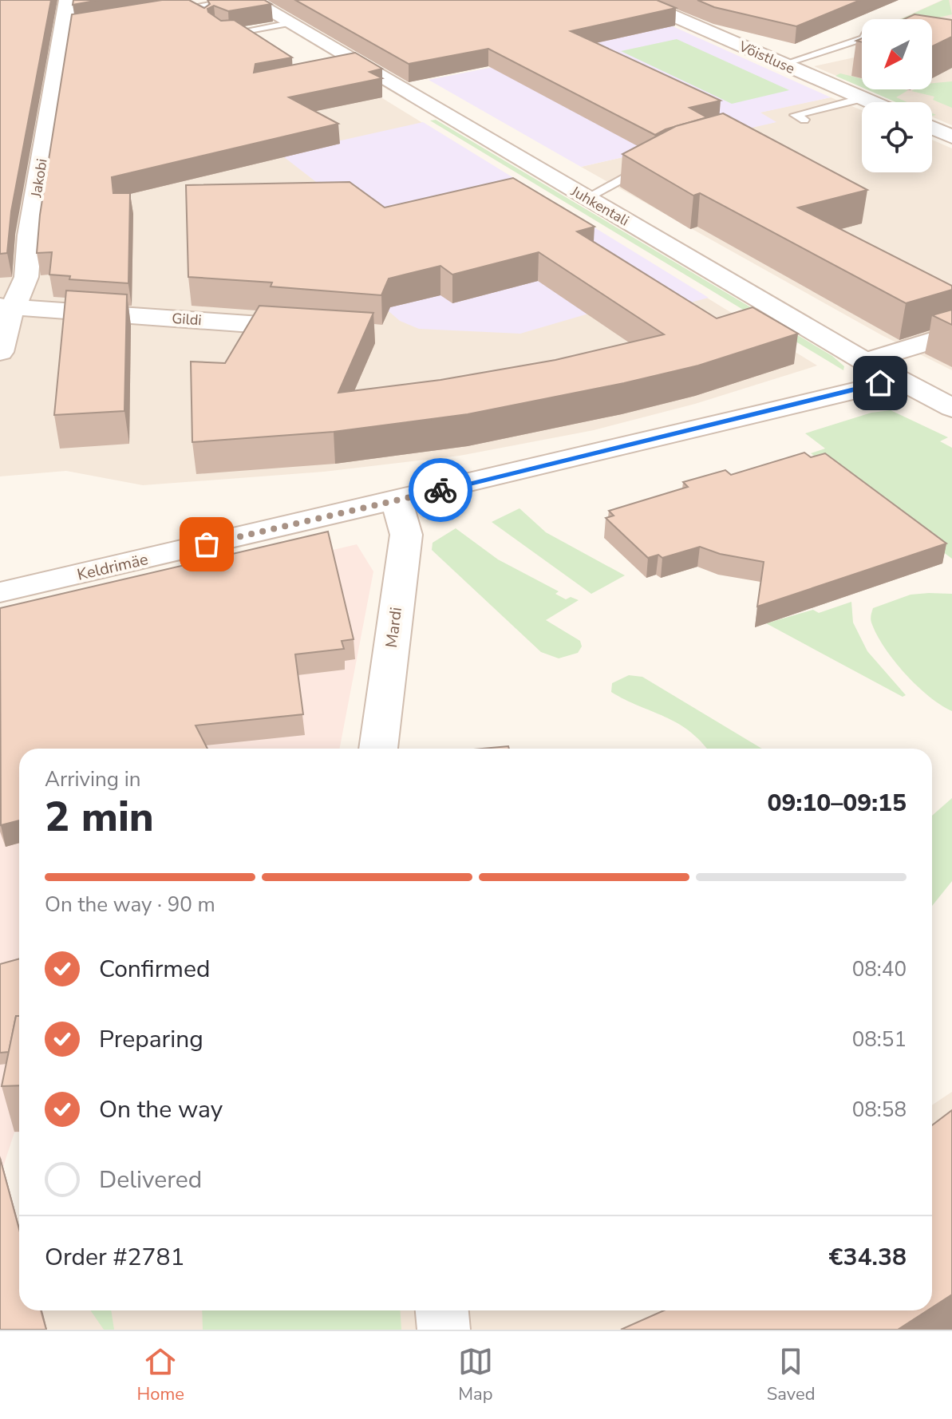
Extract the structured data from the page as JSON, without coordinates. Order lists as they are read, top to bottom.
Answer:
{
  "streets": {
    "street": [
      "Võistluse",
      "Jakobi",
      "Juhkentali",
      "Gildi",
      "Keldrimäe",
      "Mardi"
    ]
  },
  "crossings": [
    ["Jakobi", "Gildi"],
    ["Juhkentali", "Keldrimäe"],
    ["Keldrimäe", "Mardi"]
  ],
  "north": "bottom left",
  "page": {
    "heading": ["2 min", "Arriving in", "09:10–09:15"],
    "panel": ["Order #2781", "€34.38"],
    "bar": "On the way · 90 m",
    "list": [
      ["Confirmed", "08:40"],
      ["Preparing", "08:51"],
      ["On the way", "08:58"],
      "Delivered"
    ],
    "tabs": ["Home", "Map", "Saved"]
  }
}
